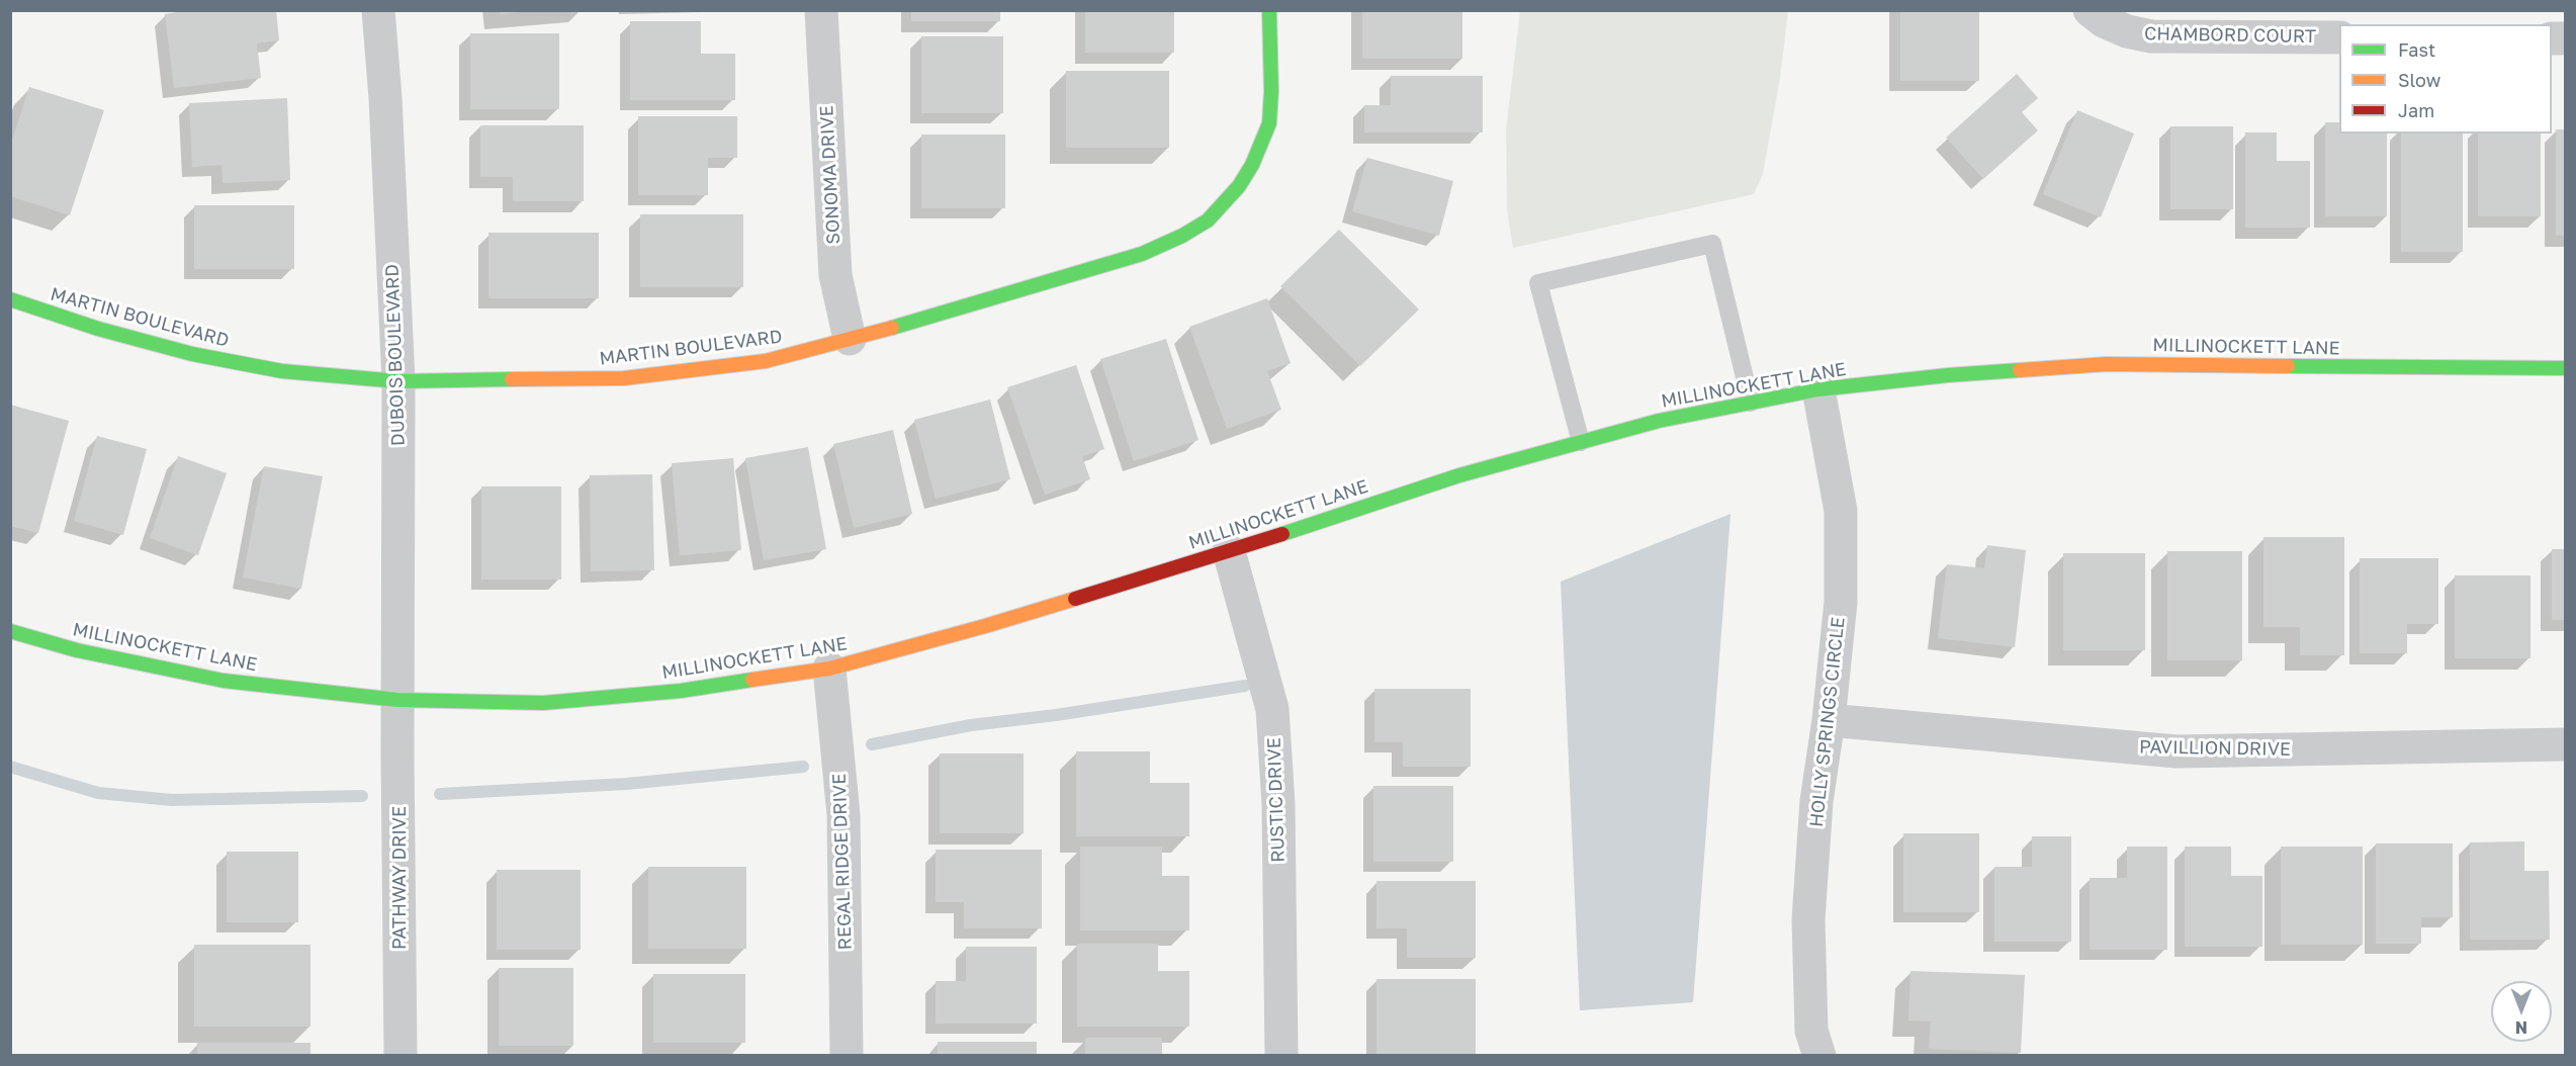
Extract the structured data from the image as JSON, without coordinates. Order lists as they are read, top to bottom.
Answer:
{
  "streets": {
    "street": [
      "CHAMBORD COURT",
      "SONOMA DRIVE",
      "MARTIN BOULEVARD",
      "MILLINOCKETT LANE",
      "DUBOIS BOULEVARD",
      "HOLLY SPRINGS CIRCLE",
      "PAVILLION DRIVE",
      "RUSTIC DRIVE",
      "REGAL RIDGE DRIVE",
      "PATHWAY DRIVE"
    ]
  },
  "crossings": [
    ["SONOMA DRIVE", "MARTIN BOULEVARD"],
    ["MARTIN BOULEVARD", "DUBOIS BOULEVARD"],
    ["MILLINOCKETT LANE", "DUBOIS BOULEVARD"],
    ["MILLINOCKETT LANE", "HOLLY SPRINGS CIRCLE"],
    ["MILLINOCKETT LANE", "RUSTIC DRIVE"],
    ["MILLINOCKETT LANE", "REGAL RIDGE DRIVE"],
    ["MILLINOCKETT LANE", "PATHWAY DRIVE"],
    ["DUBOIS BOULEVARD", "PATHWAY DRIVE"],
    ["HOLLY SPRINGS CIRCLE", "PAVILLION DRIVE"]
  ],
  "legend": ["Fast", "Slow", "Jam"],
  "north": "bottom"
}
